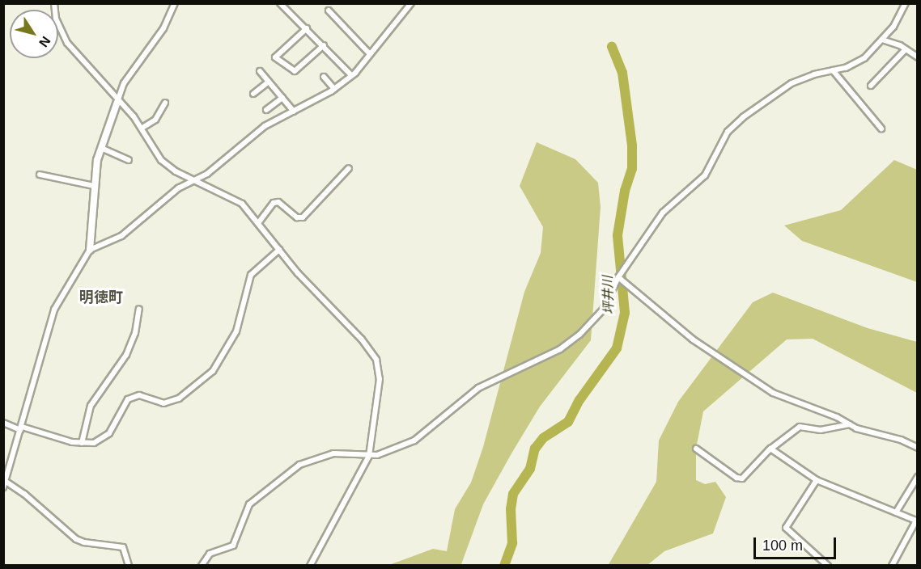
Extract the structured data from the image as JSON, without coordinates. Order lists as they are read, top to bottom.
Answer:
{
  "districts": ["明徳町"],
  "water": ["坪井川"],
  "scale_bar": "100 m",
  "north": "bottom right"
}
